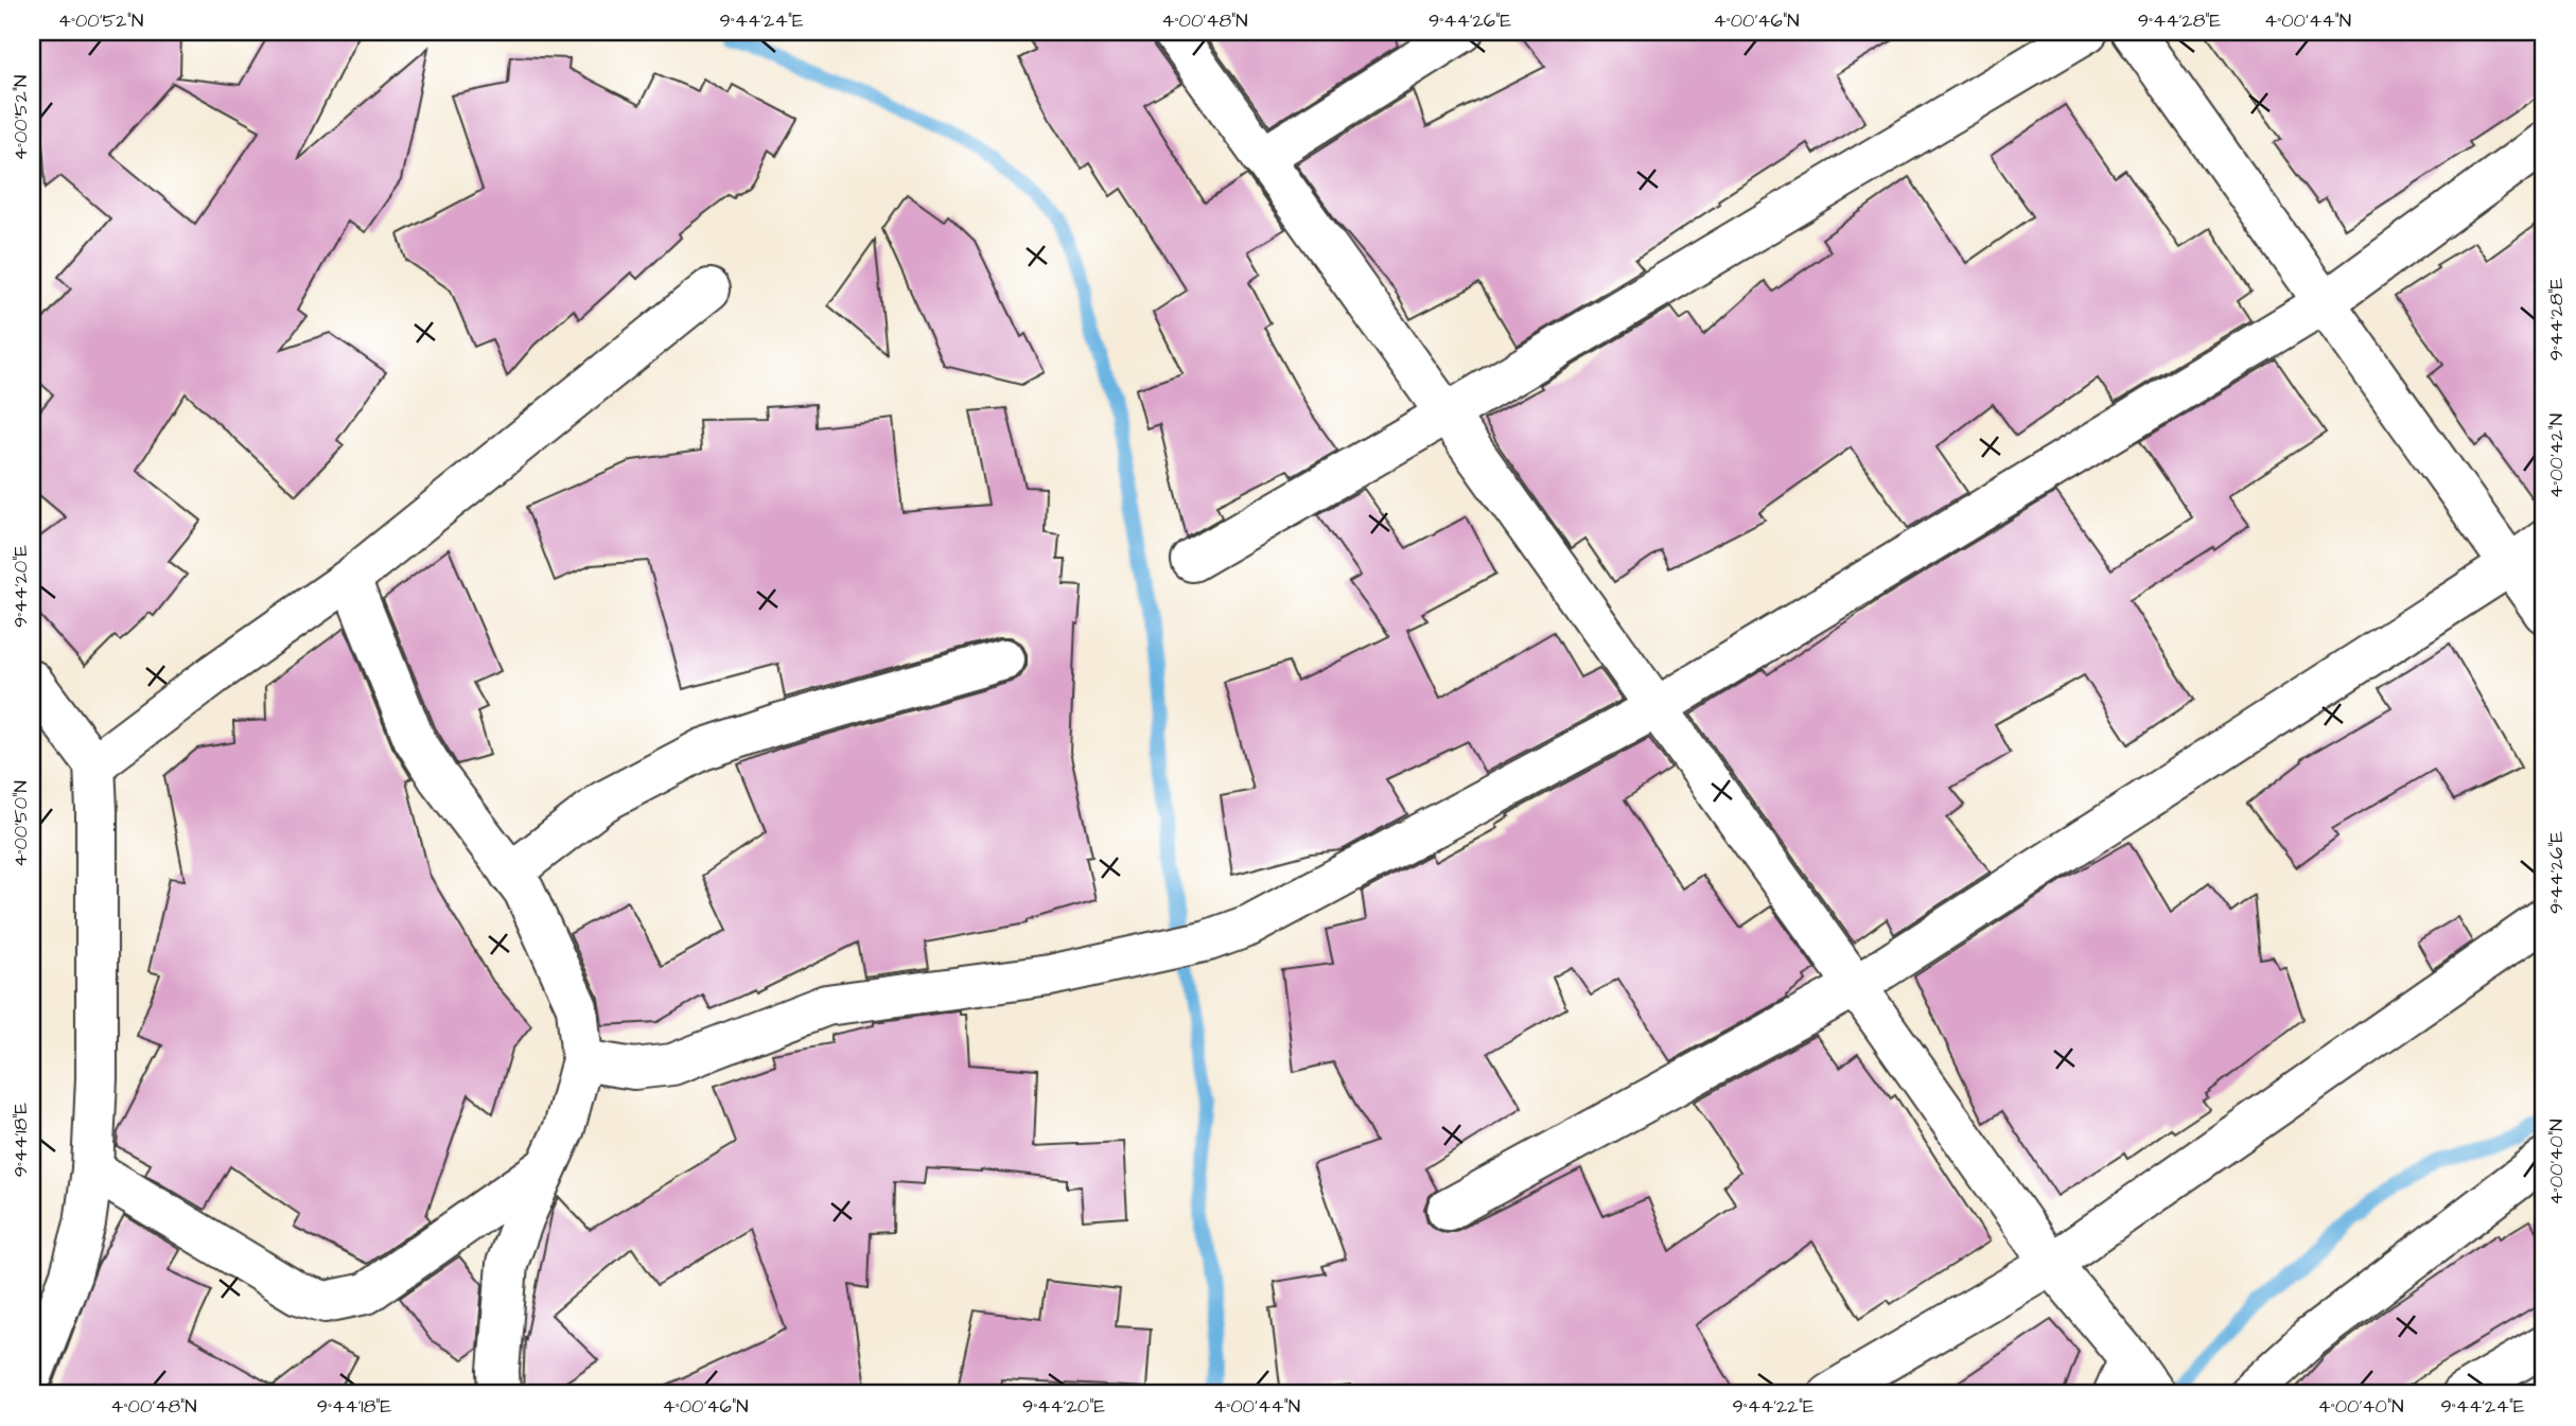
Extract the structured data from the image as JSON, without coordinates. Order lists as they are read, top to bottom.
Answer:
{
  "coordinates": [
    "4°00'52\"N",
    "9°44'24\"E",
    "4°00'48\"N",
    "9°44'26\"E",
    "4°00'46\"N",
    "9°44'28\"E",
    "4°00'44\"N",
    "4°00'42\"N",
    "9°44'20\"E",
    "4°00'50\"N",
    "9°44'18\"E",
    "4°00'40\"N",
    "9°44'22\"E"
  ]
}
